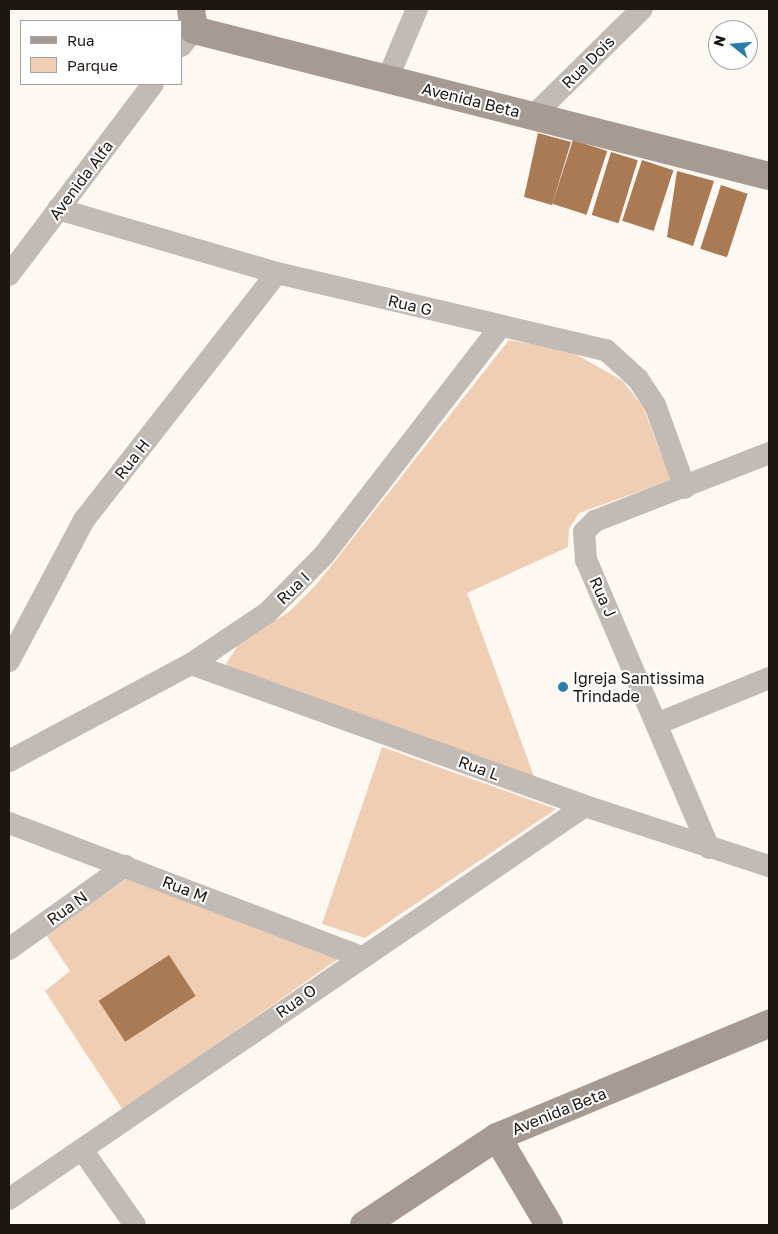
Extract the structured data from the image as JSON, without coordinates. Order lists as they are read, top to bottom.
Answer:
{
  "streets": {
    "street": [
      "Rua Dois",
      "Avenida Beta",
      "Avenida Alfa",
      "Rua G",
      "Rua H",
      "Rua I",
      "Rua J",
      "Rua L",
      "Rua M",
      "Rua N",
      "Rua O"
    ]
  },
  "crossings": [
    ["Rua Dois", "Avenida Beta"],
    ["Avenida Alfa", "Rua G"],
    ["Rua G", "Rua H"],
    ["Rua G", "Rua I"],
    ["Rua G", "Rua J"],
    ["Rua I", "Rua L"],
    ["Rua J", "Rua L"],
    ["Rua L", "Rua O"],
    ["Rua M", "Rua N"],
    ["Rua M", "Rua O"]
  ],
  "places": ["Igreja Santissima Trindade"],
  "legend": ["Rua", "Parque"],
  "north": "left"
}
